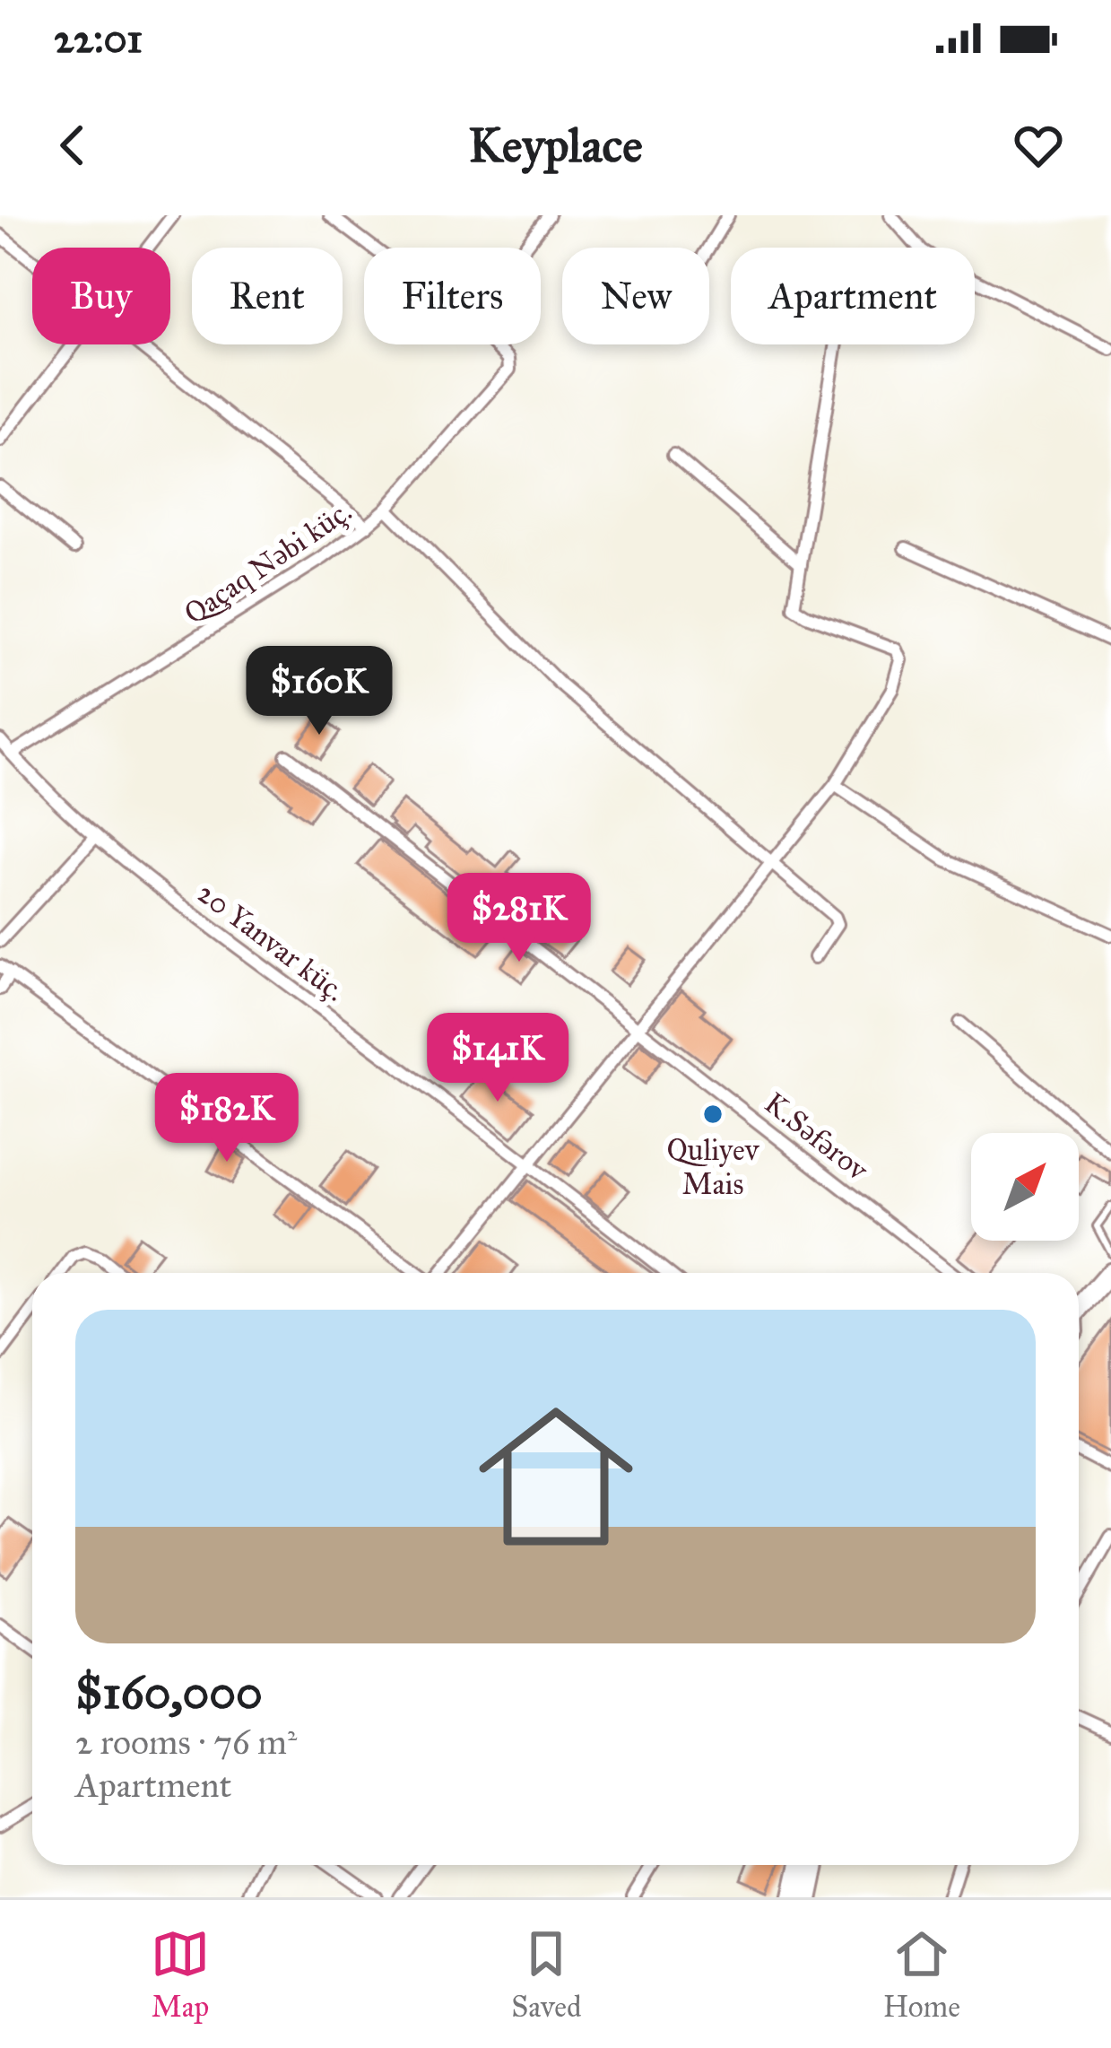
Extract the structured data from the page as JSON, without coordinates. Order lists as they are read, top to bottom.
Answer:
{
  "streets": {
    "street": ["Qaçaq Nəbi küç.", "20 Yanvar küç.", "K.Səfərov"]
  },
  "crossings": [
    ["Qaçaq Nəbi küç.", "20 Yanvar küç."]
  ],
  "places": ["Quliyev Mais"],
  "north": "top right",
  "page": {
    "status": "22:01",
    "header": "Keyplace",
    "chip": [
      "Buy",
      "Rent",
      "Filters",
      "New",
      "Apartment"
    ],
    "price": [
      "$160K",
      "$281K",
      "$141K",
      "$182K"
    ],
    "list": [
      {
        "name": "$160,000",
        "note": "2 rooms · 76 m² · Apartment"
      }
    ],
    "tabs": ["Map", "Saved", "Home"]
  }
}
